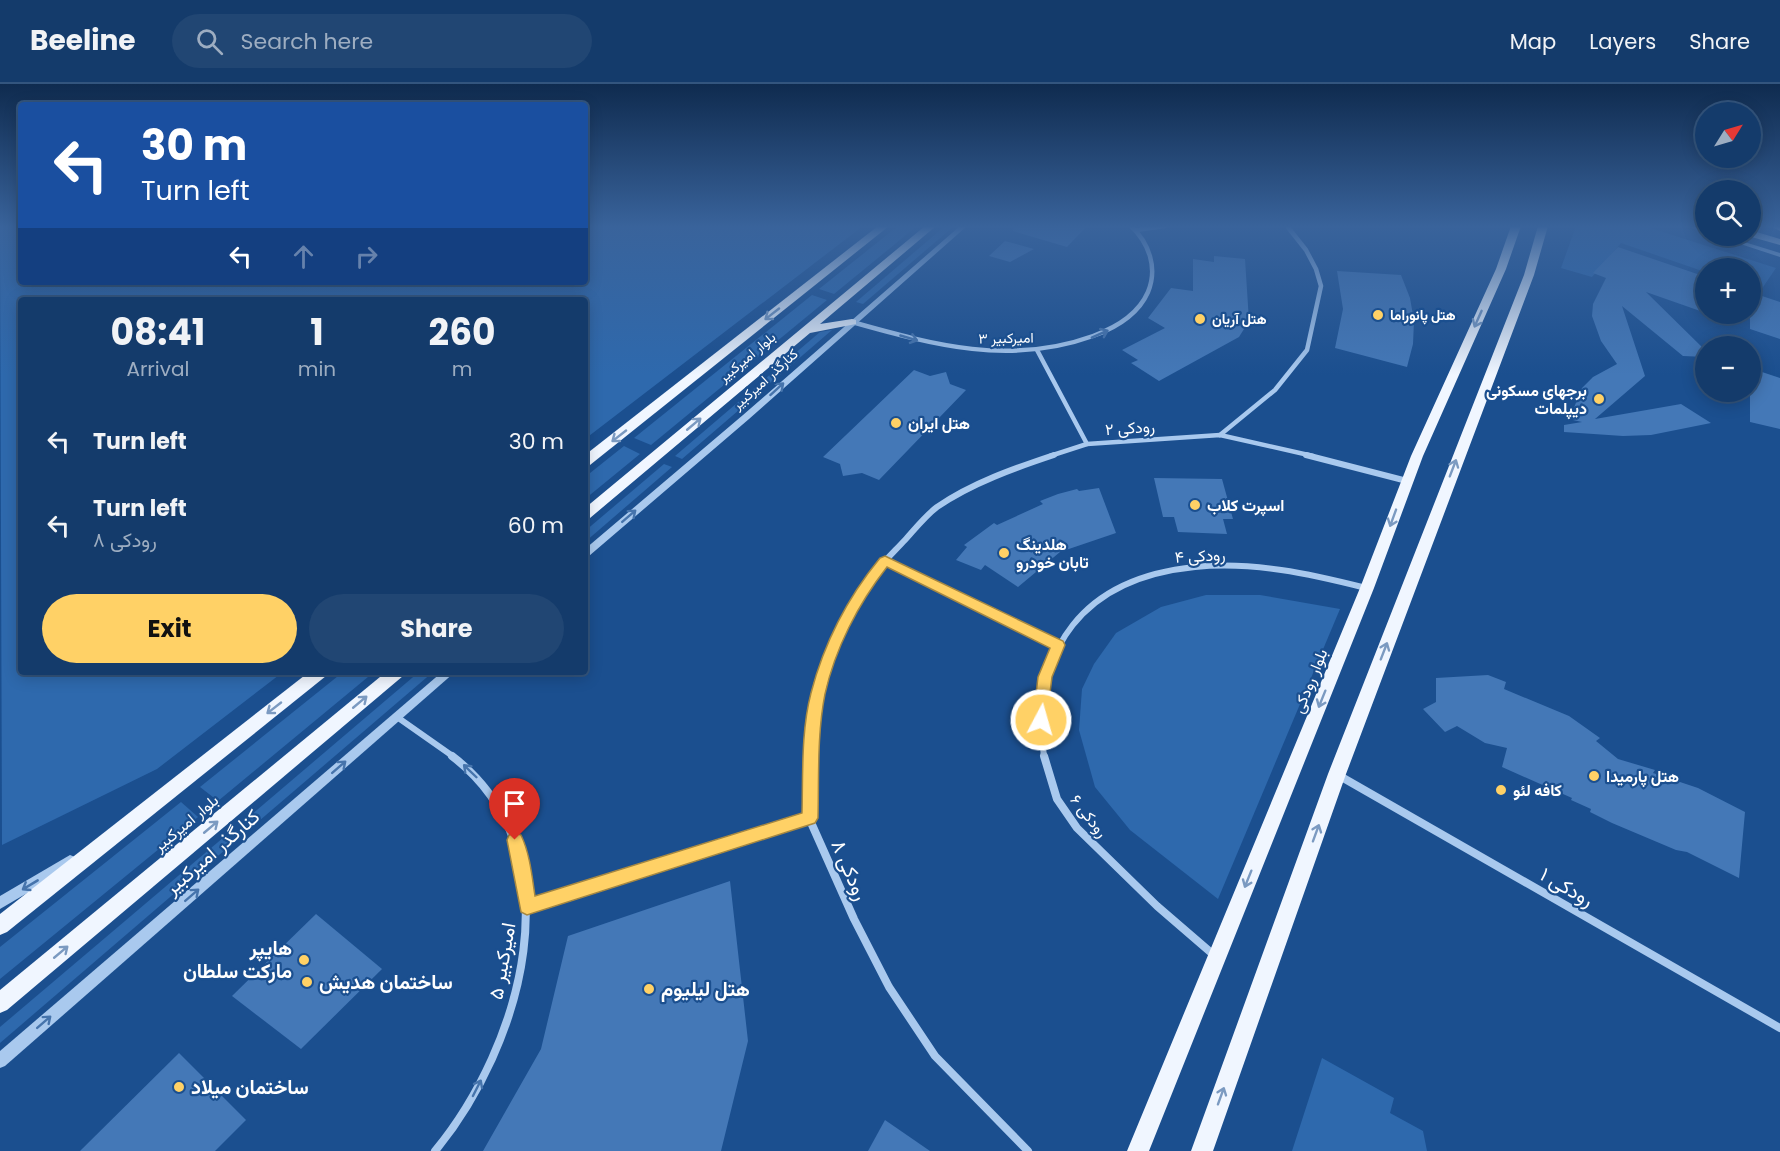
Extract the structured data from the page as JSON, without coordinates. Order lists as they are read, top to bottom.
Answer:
{
  "streets": {
    "main road": ["بلوار امیرکبیر", "بلوار رودکی"],
    "street": [
      "امیرکبیر ۳",
      "کنارگذر امیرکبیر",
      "رودکی ۲",
      "رودکی ۴",
      "رودکی ۶",
      "رودکی ۸",
      "رودکی ۱",
      "امیرکبیر ۵"
    ]
  },
  "crossings": [
    ["امیرکبیر ۳", "کنارگذر امیرکبیر"],
    ["کنارگذر امیرکبیر", "امیرکبیر ۵"],
    ["رودکی ۲", "بلوار رودکی"],
    ["رودکی ۲", "رودکی ۸"],
    ["رودکی ۴", "بلوار رودکی"],
    ["رودکی ۴", "رودکی ۶"],
    ["بلوار رودکی", "رودکی ۶"]
  ],
  "one_way": ["امیرکبیر ۳", "کنارگذر امیرکبیر", "امیرکبیر ۵"],
  "places": [
    "هتل پانوراما",
    "هتل آریان",
    "برجهای مسکونی دیپلمات",
    "هتل ایران",
    "اسپرت کلاب",
    "هلدینگ تابان خودرو",
    "هتل پارمیدا",
    "کافه لئو",
    "هایپر مارکت سلطان",
    "ساختمان هدیش",
    "هتل لیلیوم",
    "ساختمان میلاد"
  ],
  "north": "top right",
  "page": {
    "header": "Beeline",
    "search": "Search here",
    "nav": ["Map", "Layers", "Share"],
    "map_buttons": ["+", "−"],
    "turn": ["30 m", "Turn left"],
    "eta": [
      "08:41",
      "Arrival",
      "1",
      "min",
      "260",
      "m"
    ],
    "list": [
      {
        "name": "Turn left",
        "value": "30 m"
      },
      {
        "name": "Turn left",
        "note": "رودکی ۸",
        "value": "60 m"
      }
    ],
    "buttons": ["Exit", "Share"]
  }
}
